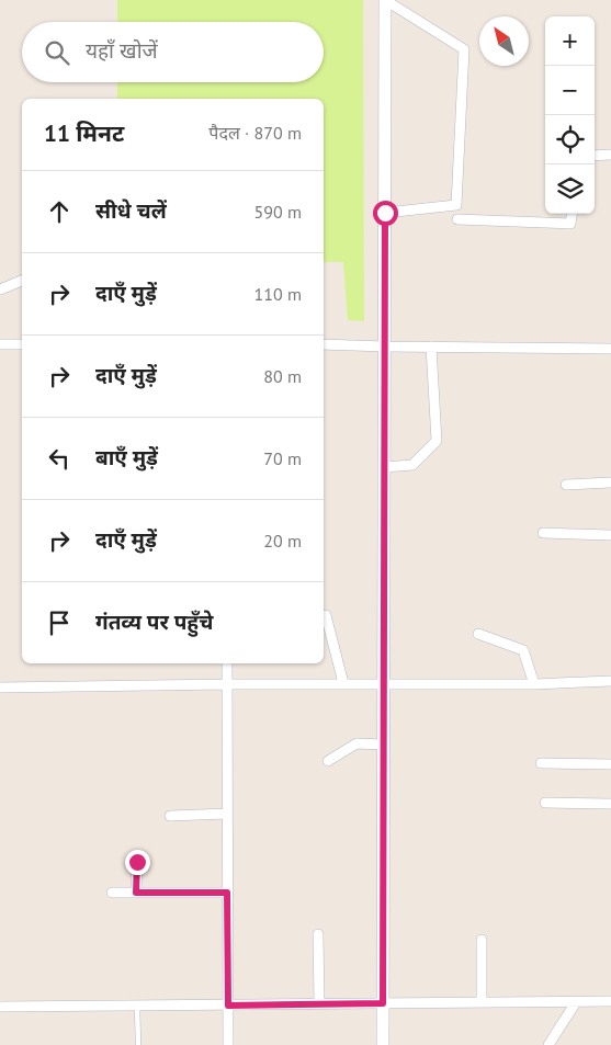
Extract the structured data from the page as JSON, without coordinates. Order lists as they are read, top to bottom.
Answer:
{
  "north": "top left",
  "page": {
    "map_buttons": ["+", "−"],
    "search": "यहाँ खोजें",
    "heading": ["11 मिनट", "पैदल · 870 m"],
    "list": [
      ["सीधे चलें", "590 m"],
      ["दाएँ मुड़ें", "110 m"],
      ["दाएँ मुड़ें", "80 m"],
      ["बाएँ मुड़ें", "70 m"],
      ["दाएँ मुड़ें", "20 m"],
      "गंतव्य पर पहुँचे"
    ]
  }
}
